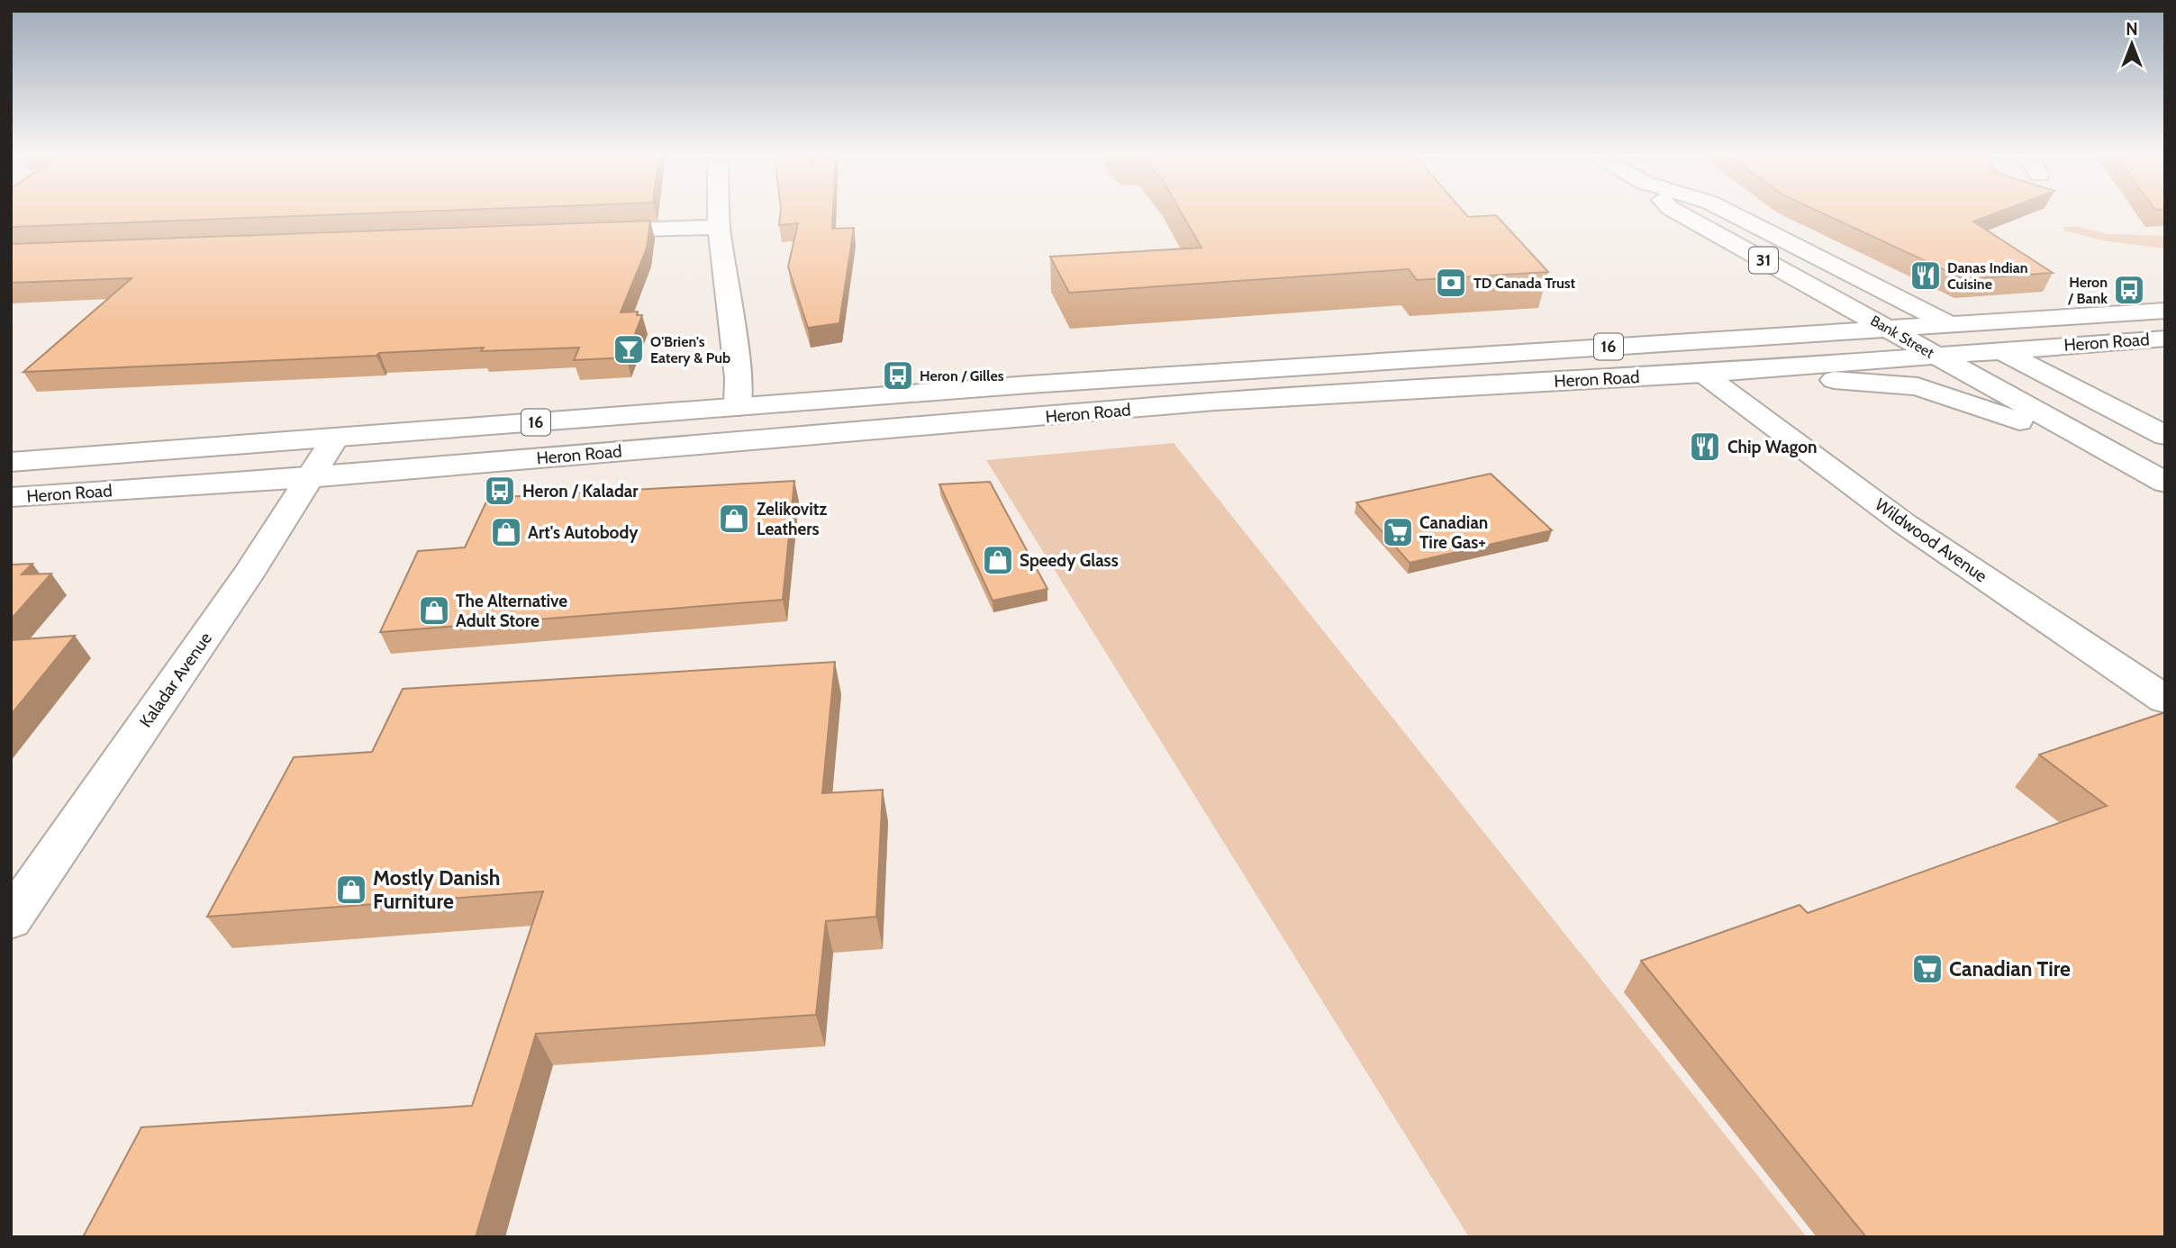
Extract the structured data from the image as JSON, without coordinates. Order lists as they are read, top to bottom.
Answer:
{
  "streets": {
    "main road": [
      "31",
      "Bank Street",
      "Heron Road",
      "16",
      "Wildwood Avenue",
      "Kaladar Avenue"
    ]
  },
  "crossings": [
    ["Bank Street", "Heron Road"],
    ["Heron Road", "Wildwood Avenue"],
    ["Heron Road", "Kaladar Avenue"]
  ],
  "places": {
    "restaurant": ["Danas Indian Cuisine", "Chip Wagon"],
    "bank": ["TD Canada Trust"],
    "bus stop": ["Heron / Bank", "Heron / Gilles", "Heron / Kaladar"],
    "bar": ["O'Brien's Eatery & Pub"],
    "shop": [
      "Zelikovitz Leathers",
      "Art's Autobody",
      "Speedy Glass",
      "The Alternative Adult Store",
      "Mostly Danish Furniture"
    ],
    "supermarket": ["Canadian Tire Gas+", "Canadian Tire"]
  },
  "north": "top"
}
